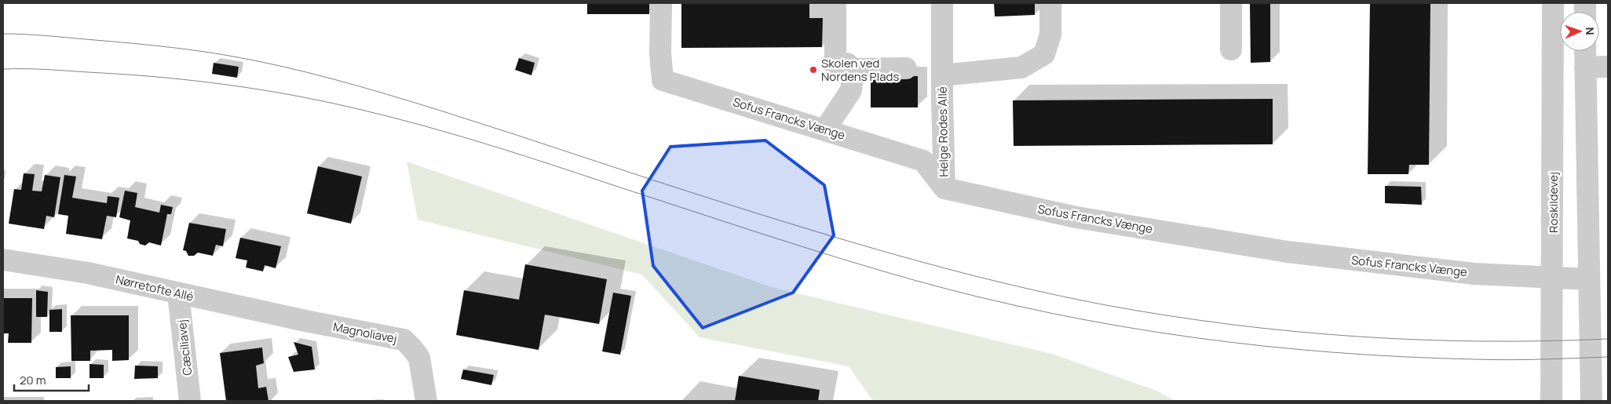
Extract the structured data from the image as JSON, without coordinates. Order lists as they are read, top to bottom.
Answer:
{
  "streets": {
    "street": [
      "Sofus Francks Vænge",
      "Helge Rodes Allé",
      "Roskildevej",
      "Nørretofte Allé",
      "Magnoliavej",
      "Cæciliavej"
    ]
  },
  "crossings": [
    ["Sofus Francks Vænge", "Helge Rodes Allé"],
    ["Sofus Francks Vænge", "Roskildevej"],
    ["Nørretofte Allé", "Magnoliavej"],
    ["Nørretofte Allé", "Cæciliavej"]
  ],
  "places": ["Skolen ved Nordens Plads"],
  "scale_bar": "20 m",
  "north": "right"
}
